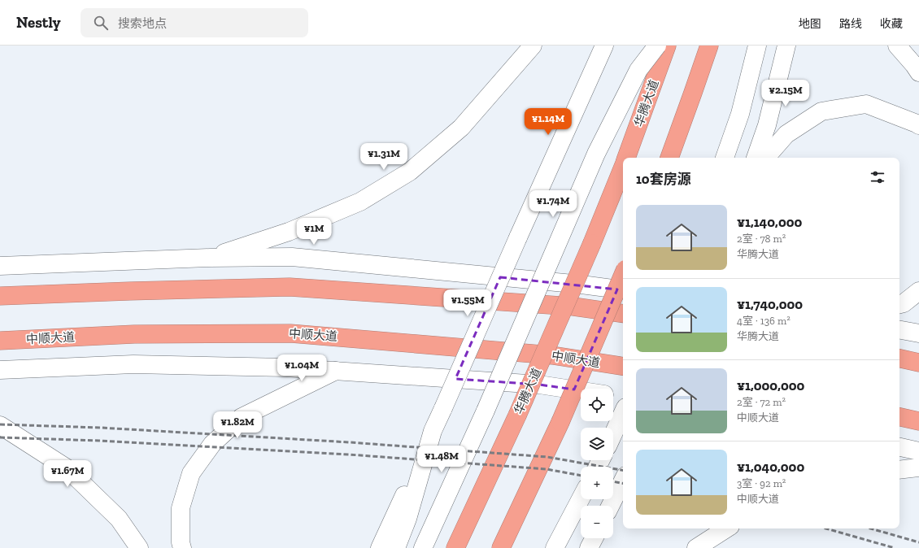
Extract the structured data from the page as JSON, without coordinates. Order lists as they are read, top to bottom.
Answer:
{
  "streets": {
    "highway": ["华腾大道", "中顺大道"]
  },
  "page": {
    "header": "Nestly",
    "search": "搜索地点",
    "nav": ["地图", "路线", "收藏"],
    "price": [
      "¥2.15M",
      "¥1.14M",
      "¥1.31M",
      "¥1.74M",
      "¥1M",
      "¥1.55M",
      "¥1.04M",
      "¥1.82M",
      "¥1.48M",
      "¥1.67M"
    ],
    "heading": "10套房源",
    "list": [
      {
        "name": "¥1,140,000",
        "note": "2室 · 78 m² · 华腾大道"
      },
      {
        "name": "¥1,740,000",
        "note": "4室 · 136 m² · 华腾大道"
      },
      {
        "name": "¥1,000,000",
        "note": "2室 · 72 m² · 中顺大道"
      },
      {
        "name": "¥1,040,000",
        "note": "3室 · 92 m² · 中顺大道"
      }
    ],
    "map_buttons": ["+", "−"]
  }
}
